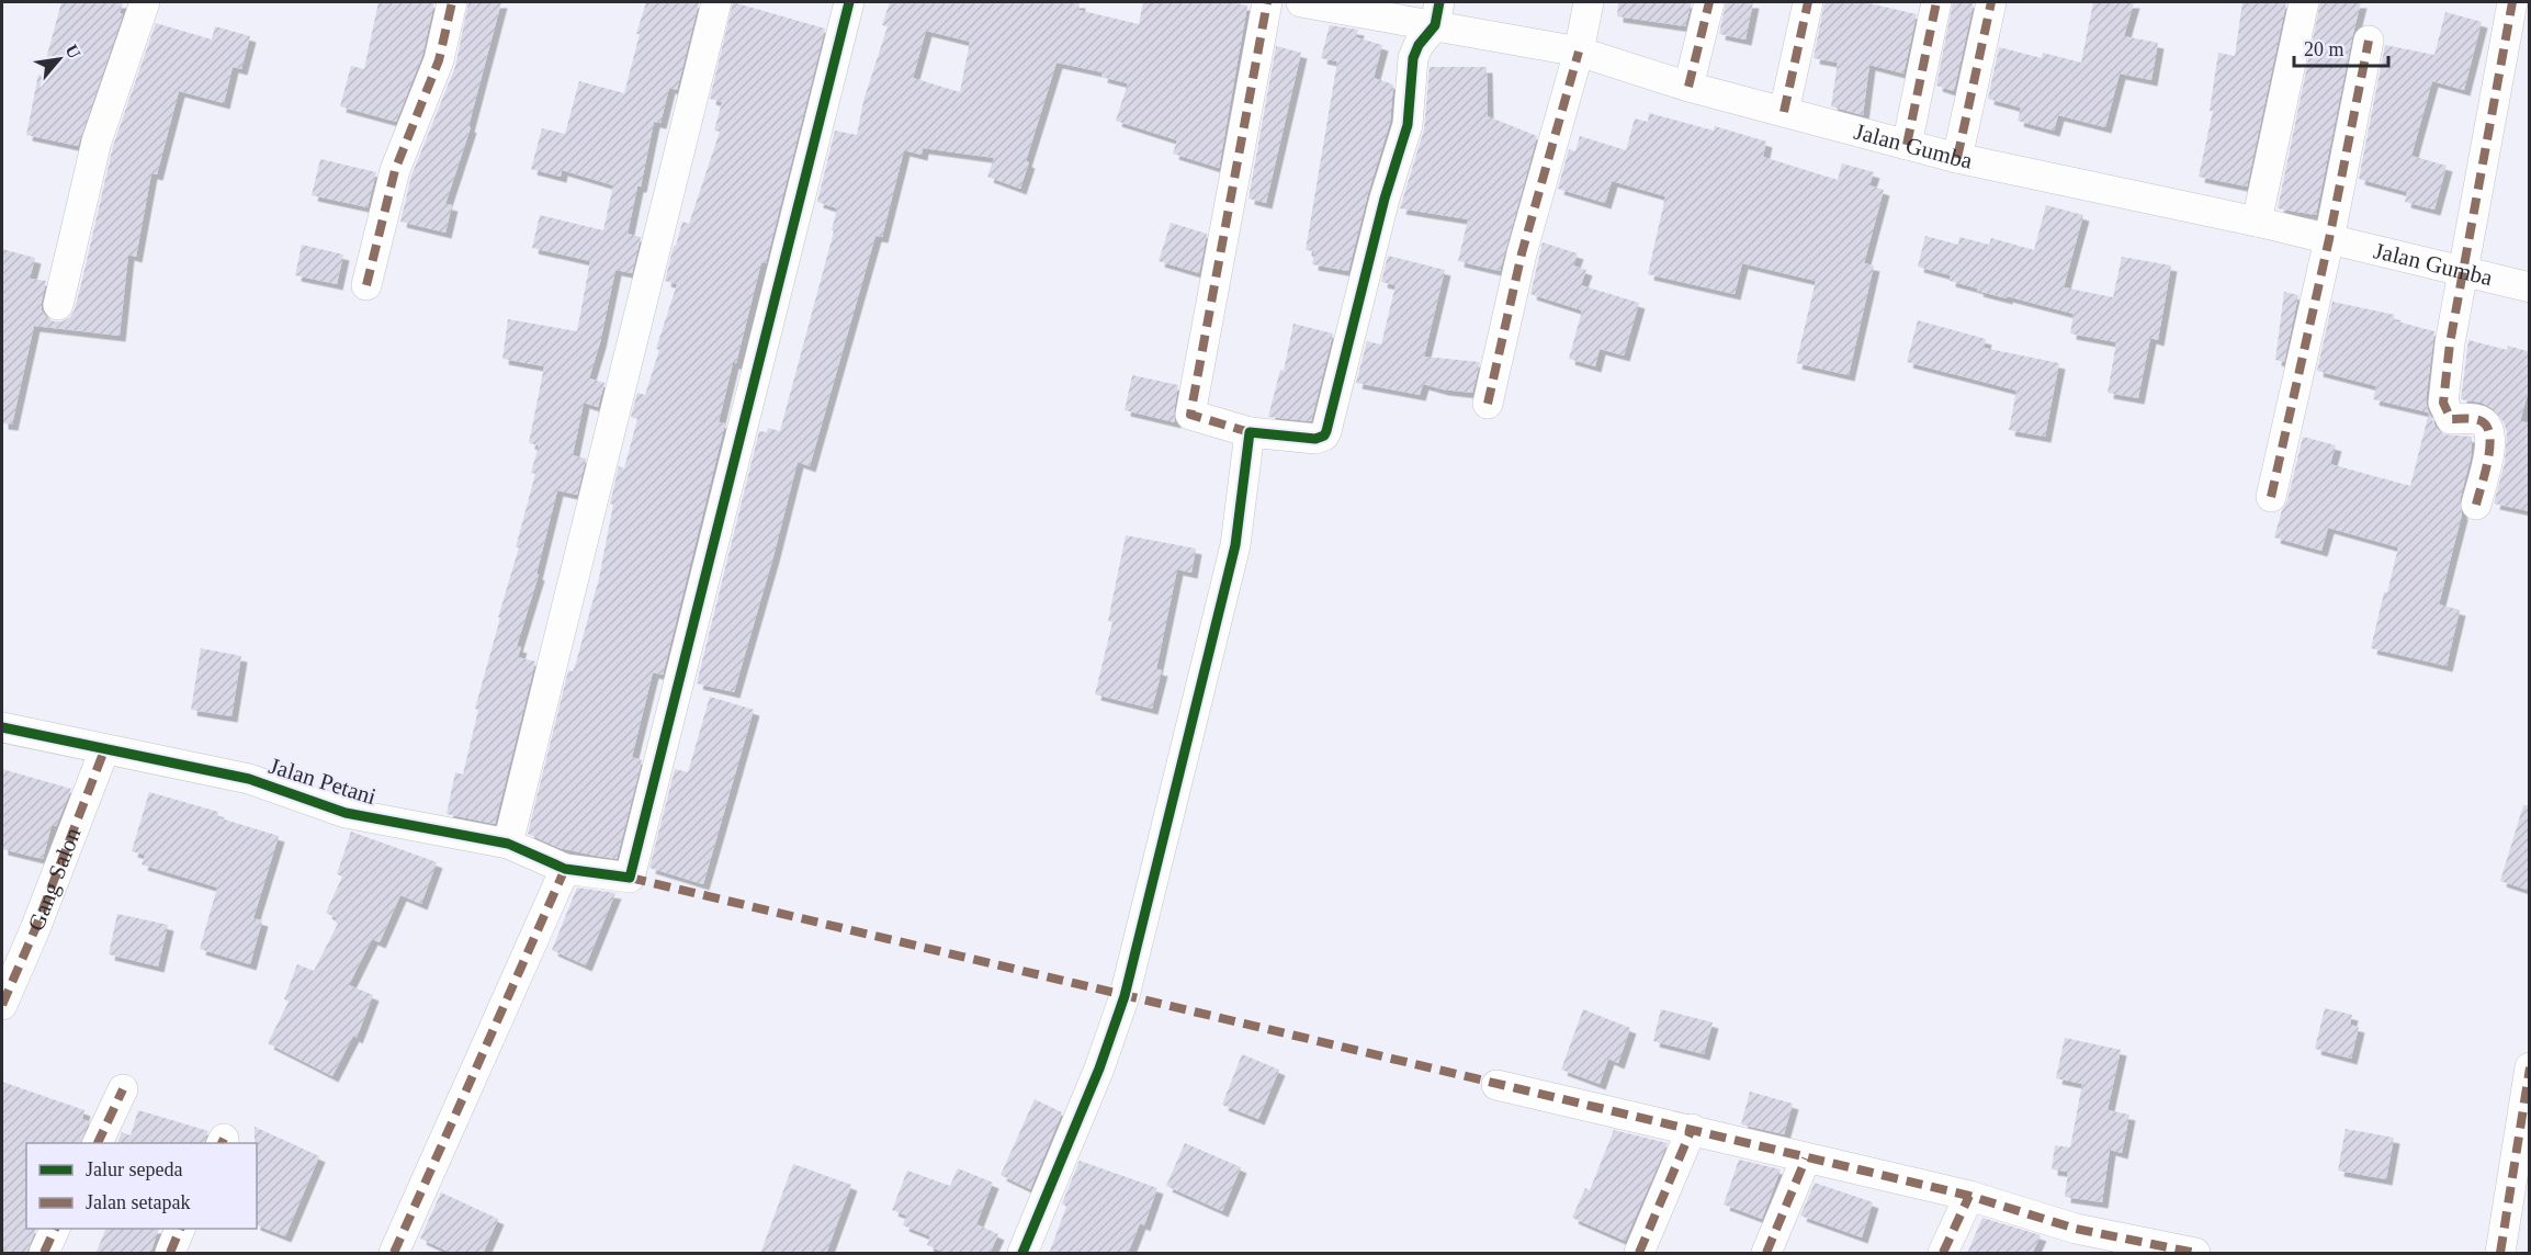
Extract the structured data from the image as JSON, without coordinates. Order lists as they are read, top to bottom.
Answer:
{
  "streets": {
    "street": ["Jalan Gumba", "Jalan Petani", "Gang Salon"]
  },
  "crossings": [
    ["Jalan Petani", "Gang Salon"]
  ],
  "legend": ["Jalur sepeda", "Jalan setapak"],
  "scale_bar": "20 m",
  "north": "top right"
}
